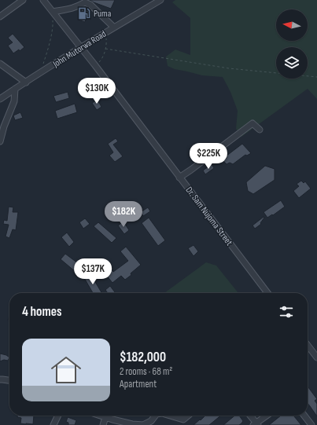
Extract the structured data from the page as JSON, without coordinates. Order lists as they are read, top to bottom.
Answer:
{
  "streets": {
    "street": ["John Mutorwa Road", "Dr. Sam Nujoma Street"]
  },
  "crossings": [
    ["John Mutorwa Road", "Dr. Sam Nujoma Street"]
  ],
  "places": {
    "fuel station": ["Puma"]
  },
  "north": "left",
  "page": {
    "price": [
      "$130K",
      "$225K",
      "$182K",
      "$137K"
    ],
    "heading": "4 homes",
    "list": [
      {
        "name": "$182,000",
        "note": "2 rooms · 68 m² · Apartment"
      }
    ]
  }
}
